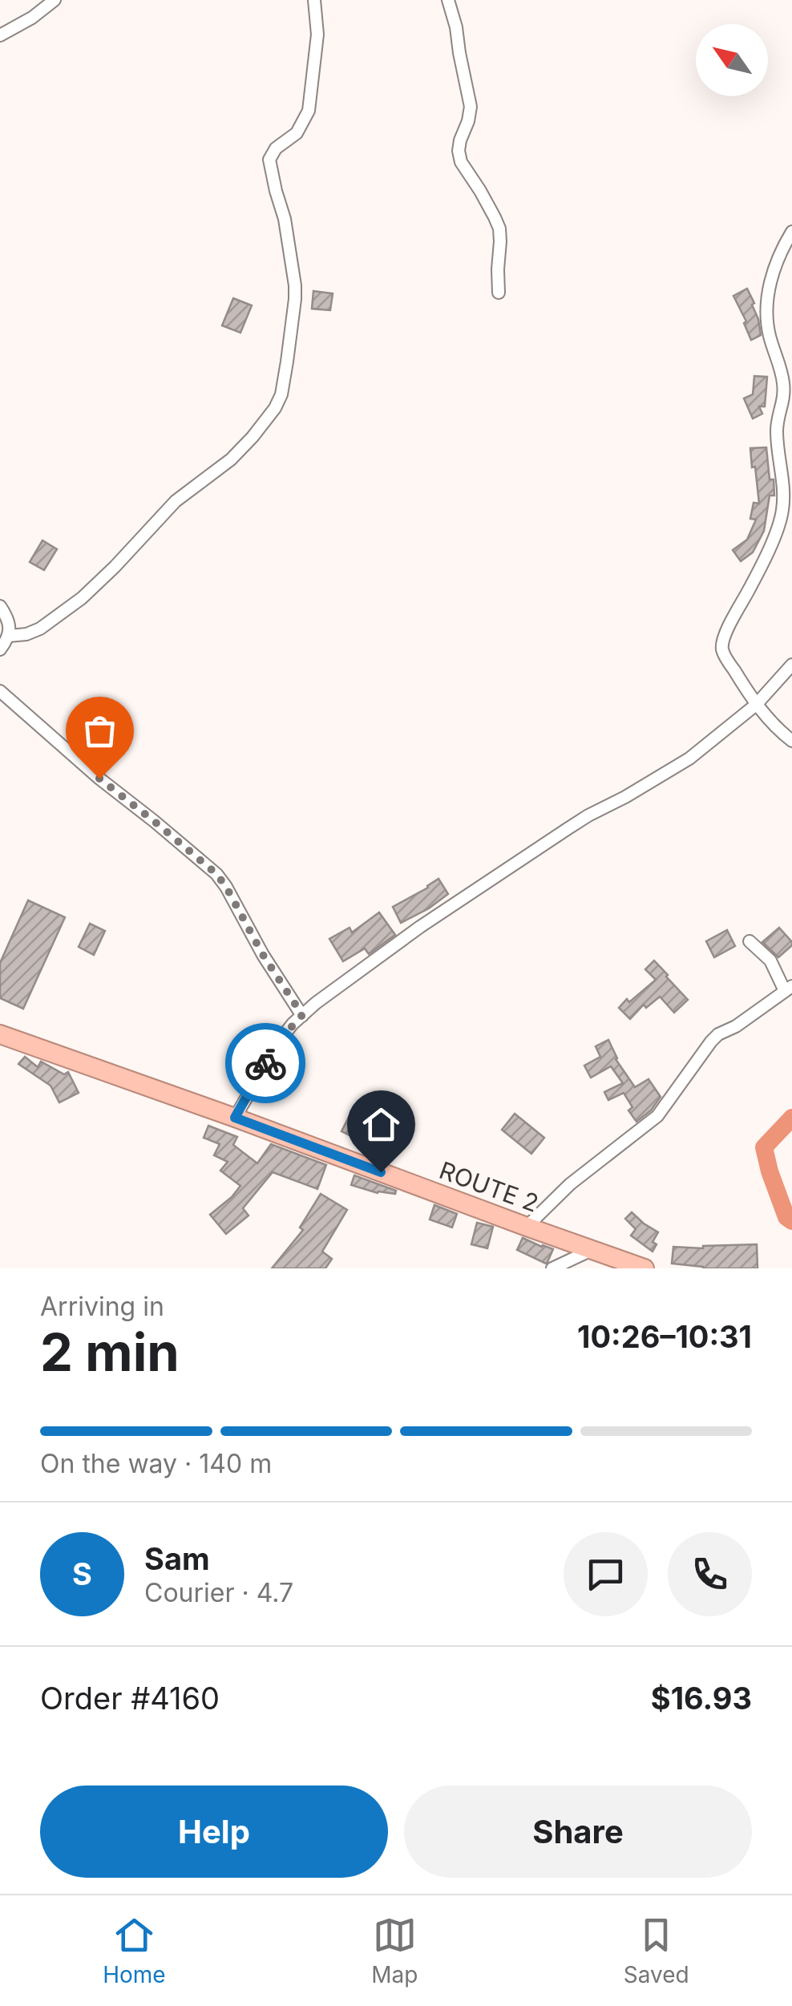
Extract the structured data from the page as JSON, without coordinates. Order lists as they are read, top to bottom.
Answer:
{
  "streets": {
    "highway": ["ROUTE 2"]
  },
  "north": "top left",
  "page": {
    "heading": ["2 min", "Arriving in", "10:26–10:31"],
    "panel": [
      "Sam",
      "Courier · 4.7",
      "Order #4160",
      "$16.93"
    ],
    "bar": "On the way · 140 m",
    "round": "S",
    "buttons": ["Help", "Share"],
    "tabs": ["Home", "Map", "Saved"]
  }
}
